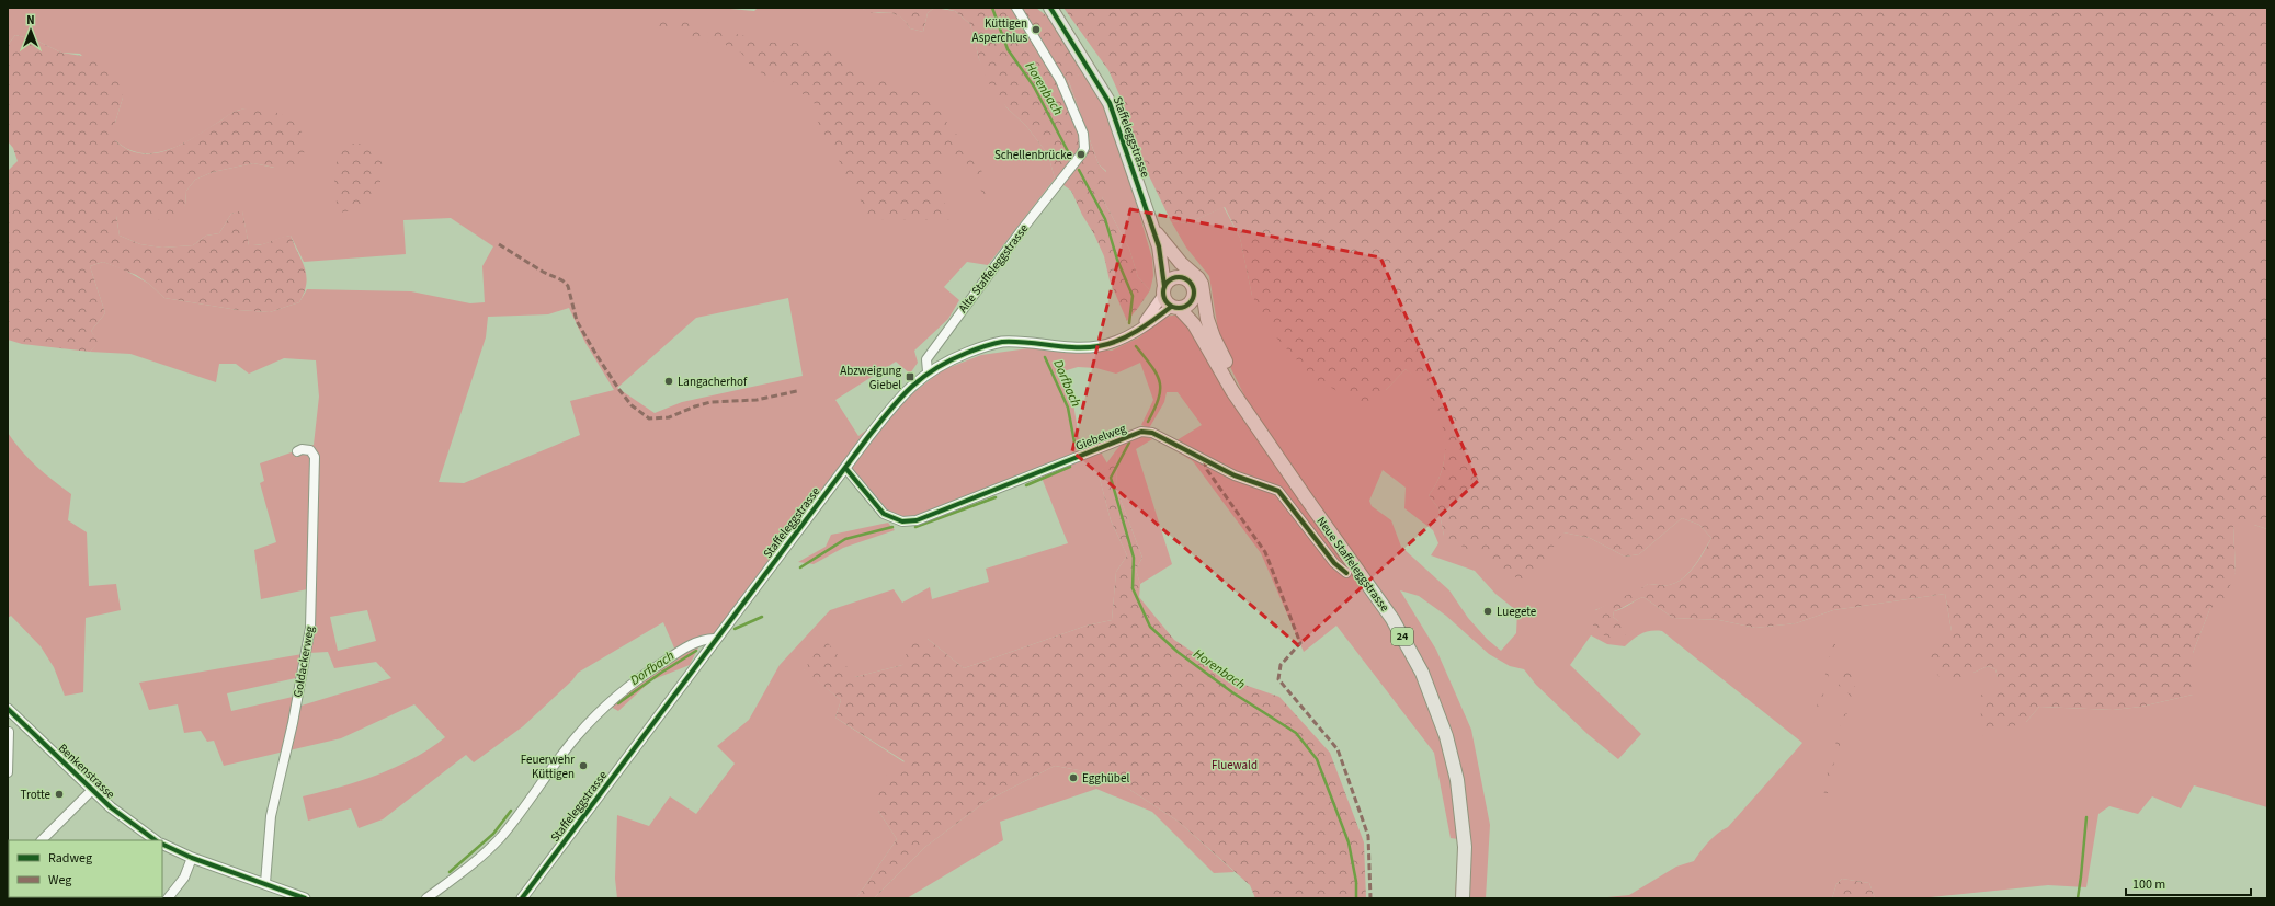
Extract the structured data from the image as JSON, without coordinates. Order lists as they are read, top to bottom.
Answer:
{
  "streets": {
    "main road": ["Staffeleggstrasse", "Neue Staffeleggstrasse", "24"],
    "street": [
      "Alte Staffeleggstrasse",
      "Giebelweg",
      "Goldackerweg",
      "Benkenstrasse"
    ]
  },
  "crossings": [
    ["Staffeleggstrasse", "Alte Staffeleggstrasse"],
    ["Staffeleggstrasse", "Giebelweg"],
    ["Staffeleggstrasse", "Neue Staffeleggstrasse"],
    ["Staffeleggstrasse", "24"],
    ["Neue Staffeleggstrasse", "24"]
  ],
  "water": ["Horenbach", "Dorfbach"],
  "parks": ["Fluewald"],
  "places": {
    "other": [
      "Küttigen Asperchlus",
      "Schellenbrücke",
      "Langacherhof",
      "Luegete",
      "Feuerwehr Küttigen",
      "Egghübel",
      "Trotte"
    ],
    "transit": ["Abzweigung Giebel"]
  },
  "legend": ["Radweg", "Weg"],
  "scale_bar": "100 m",
  "north": "top"
}
